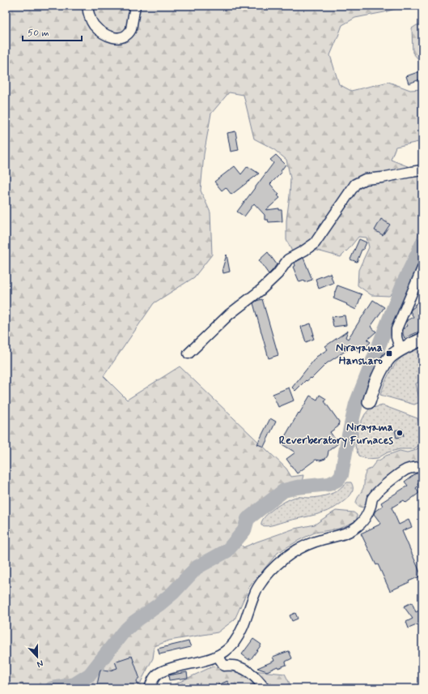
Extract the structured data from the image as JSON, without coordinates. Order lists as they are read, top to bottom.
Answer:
{
  "places": {
    "transit": ["Nirayama Hansharo"],
    "other": ["Nirayama Reverberatory Furnaces"]
  },
  "scale_bar": "50 m",
  "north": "bottom"
}
